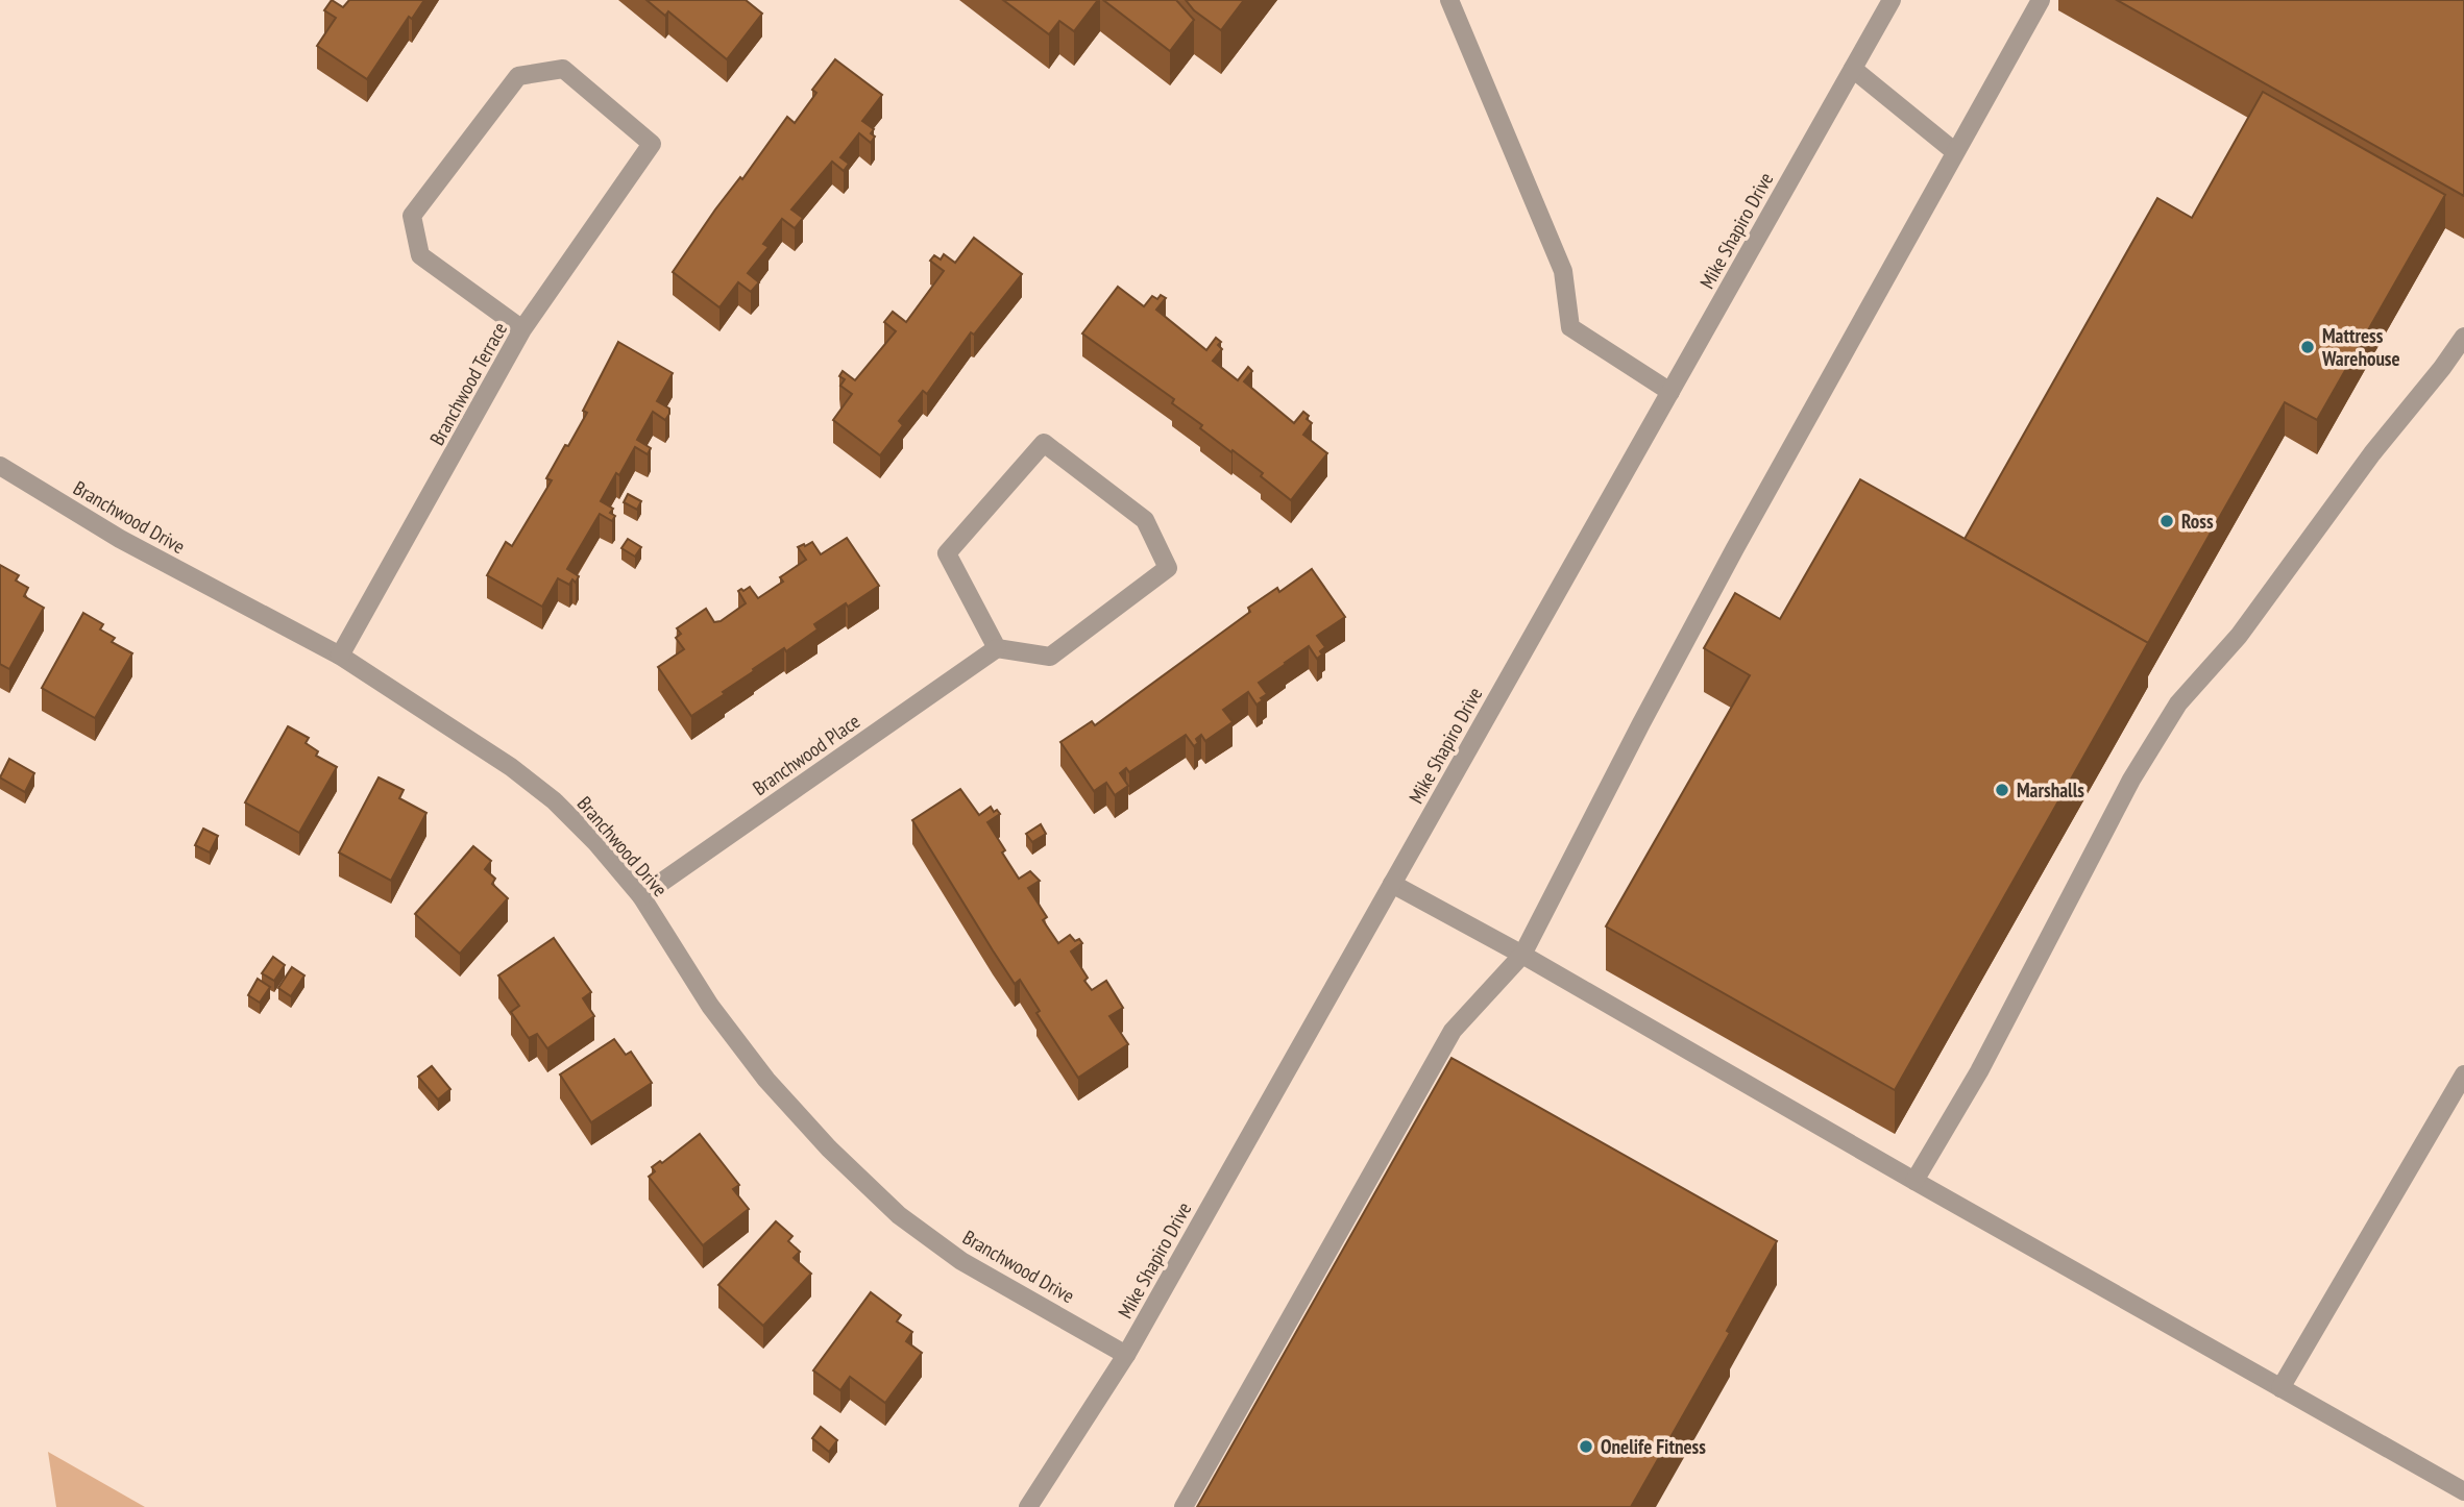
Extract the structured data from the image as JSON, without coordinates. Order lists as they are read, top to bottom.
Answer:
{
  "streets": {
    "street": [
      "Mike Shapiro Drive",
      "Branchwood Terrace",
      "Branchwood Drive",
      "Branchwood Place"
    ]
  },
  "crossings": [
    ["Mike Shapiro Drive", "Branchwood Drive"],
    ["Branchwood Terrace", "Branchwood Drive"],
    ["Branchwood Drive", "Branchwood Place"]
  ],
  "places": [
    "Mattress Warehouse",
    "Ross",
    "Marshalls",
    "Onelife Fitness"
  ]
}
